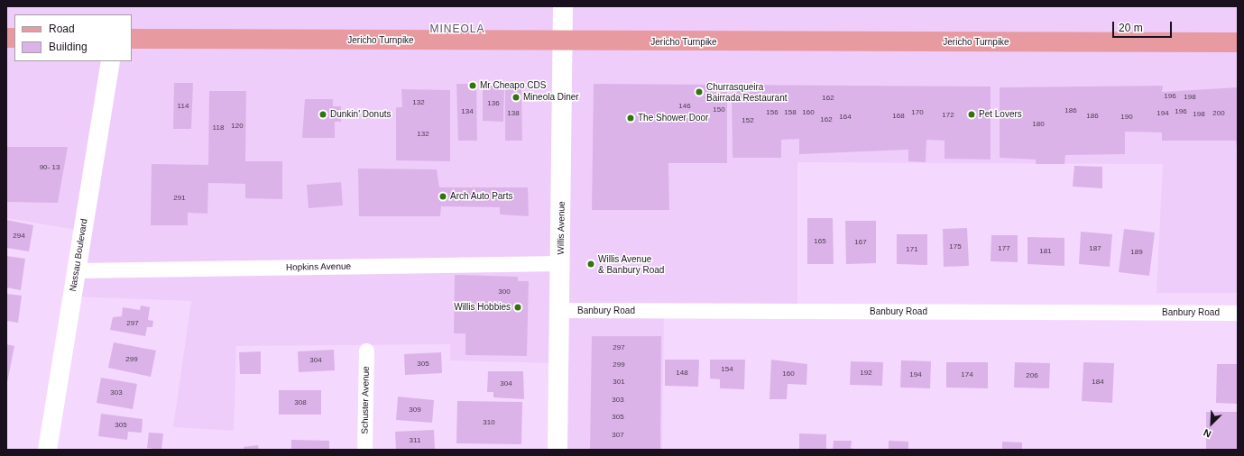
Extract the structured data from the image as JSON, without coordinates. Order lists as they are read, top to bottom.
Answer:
{
  "streets": {
    "main road": ["Jericho Turnpike", "Willis Avenue"],
    "street": [
      "Nassau Boulevard",
      "Hopkins Avenue",
      "Banbury Road",
      "Schuster Avenue"
    ]
  },
  "crossings": [
    ["Jericho Turnpike", "Willis Avenue"],
    ["Willis Avenue", "Hopkins Avenue"],
    ["Willis Avenue", "Banbury Road"],
    ["Nassau Boulevard", "Hopkins Avenue"]
  ],
  "districts": ["MINEOLA"],
  "places": [
    "Mr Cheapo CDS",
    "Churrasqueira Bairrada Restaurant",
    "Mineola Diner",
    "Dunkin' Donuts",
    "Pet Lovers",
    "The Shower Door",
    "Arch Auto Parts",
    "Willis Avenue & Banbury Road",
    "Willis Hobbies"
  ],
  "house_numbers": [
    "196",
    "198",
    "162",
    "132",
    "136",
    "114",
    "146",
    "150",
    "186",
    "134",
    "196",
    "156",
    "158",
    "160",
    "170",
    "138",
    "194",
    "200",
    "198",
    "172",
    "168",
    "186",
    "164",
    "190",
    "162",
    "152",
    "180",
    "120",
    "118",
    "132",
    "90- 13",
    "291",
    "294",
    "165",
    "167",
    "175",
    "177",
    "187",
    "171",
    "181",
    "189",
    "300",
    "297",
    "297",
    "299",
    "304",
    "305",
    "299",
    "154",
    "148",
    "192",
    "160",
    "194",
    "174",
    "206",
    "301",
    "184",
    "304",
    "303",
    "303",
    "308",
    "309",
    "305",
    "310",
    "305",
    "307",
    "311"
  ],
  "legend": ["Road", "Building"],
  "scale_bar": "20 m",
  "north": "bottom left"
}
